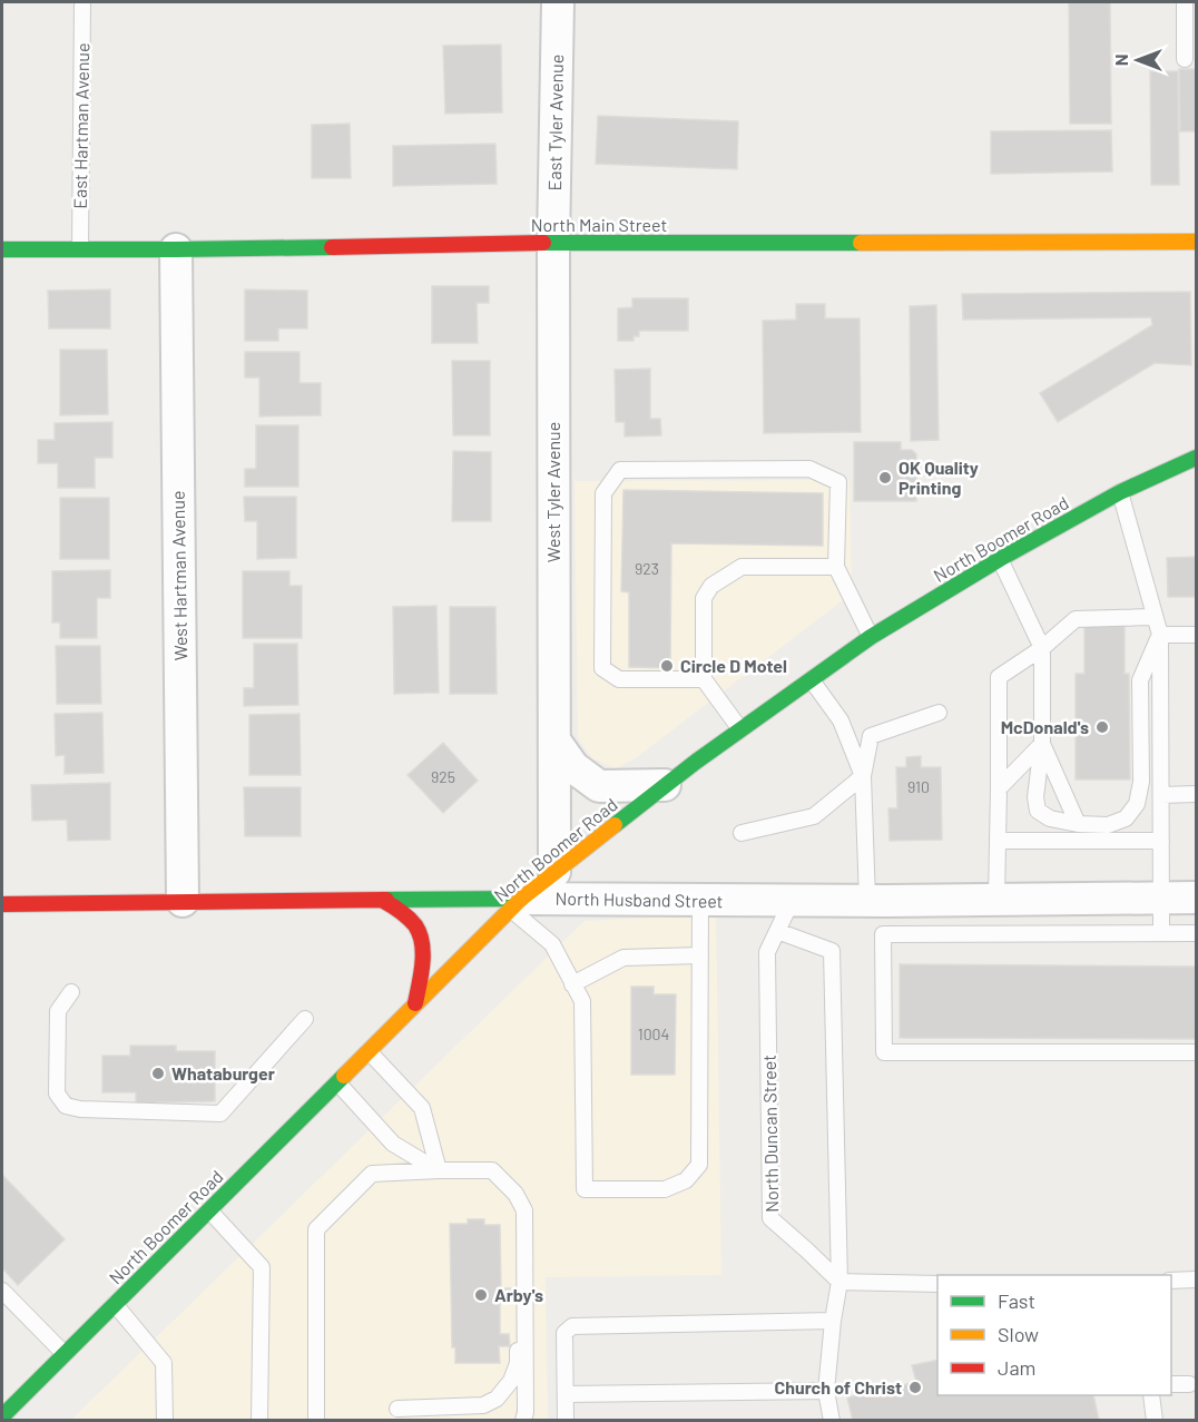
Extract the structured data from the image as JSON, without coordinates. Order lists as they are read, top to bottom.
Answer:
{
  "streets": {
    "street": [
      "East Tyler Avenue",
      "North Main Street",
      "West Tyler Avenue",
      "North Boomer Road",
      "West Hartman Avenue",
      "North Husband Street"
    ],
    "lane": ["East Hartman Avenue", "North Duncan Street"]
  },
  "crossings": [
    ["East Tyler Avenue", "North Main Street"],
    ["East Tyler Avenue", "West Tyler Avenue"],
    ["East Hartman Avenue", "North Main Street"],
    ["North Main Street", "West Tyler Avenue"],
    ["North Main Street", "West Hartman Avenue"],
    ["West Tyler Avenue", "North Boomer Road"],
    ["North Boomer Road", "North Husband Street"],
    ["West Hartman Avenue", "North Husband Street"],
    ["North Husband Street", "North Duncan Street"]
  ],
  "places": [
    "OK Quality Printing",
    "Circle D Motel",
    "McDonald's",
    "Whataburger",
    "Arby's",
    "Church of Christ"
  ],
  "house_numbers": [
    "923",
    "925",
    "910",
    "1004"
  ],
  "legend": ["Fast", "Slow", "Jam"],
  "north": "left"
}
